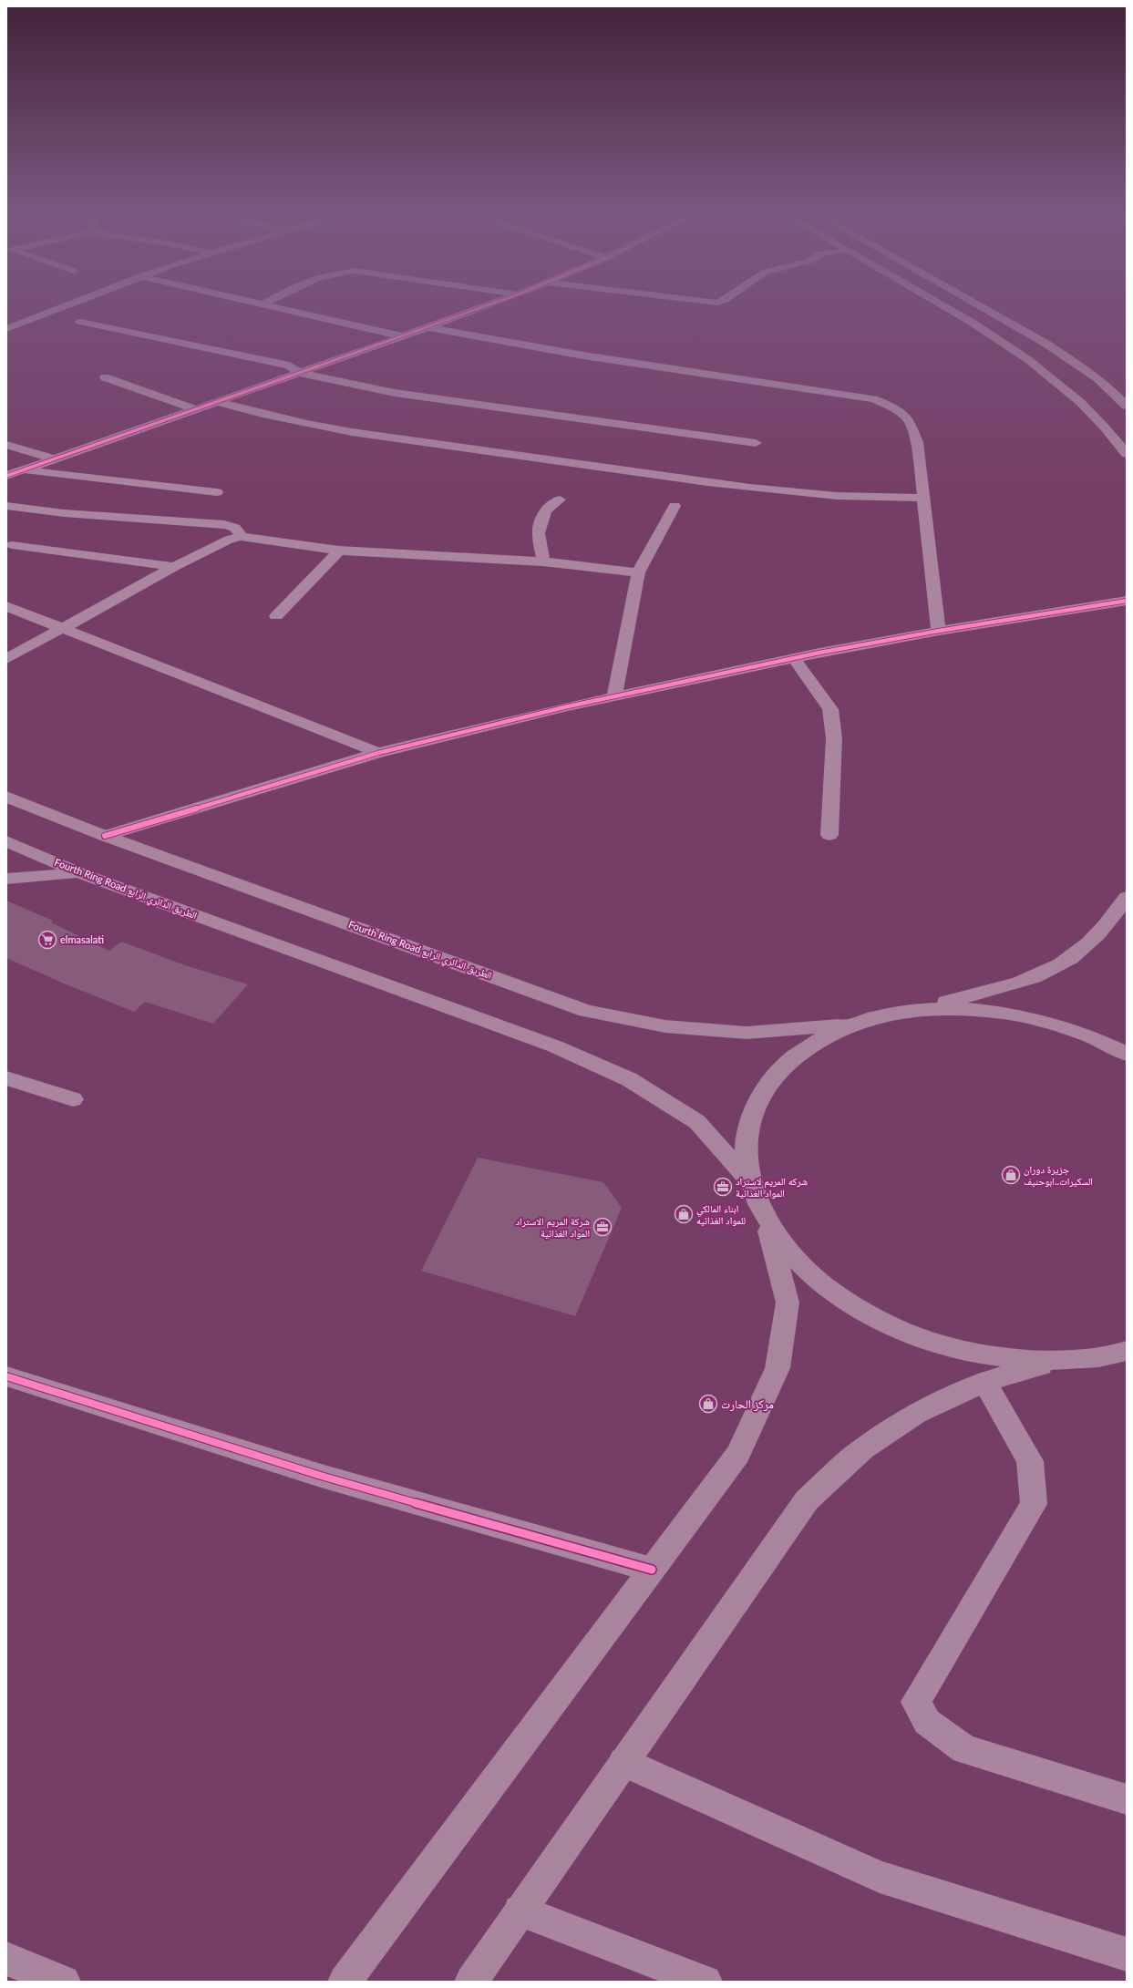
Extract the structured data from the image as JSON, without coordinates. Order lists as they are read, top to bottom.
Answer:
{
  "streets": {
    "main road": ["Fourth Ring Road الطريق الدائري الرابع"]
  },
  "places": {
    "supermarket": ["elmasalati"],
    "shop": ["جزيرة دوران السكيرات..ابوحنيف", "ابناء المالكي للمواد الغذائيه", "مركز الحارت"],
    "office": ["شركه المريم لاستراد المواد الغذائية", "شركة المريم الاستراد المواد الغذائية"]
  }
}
